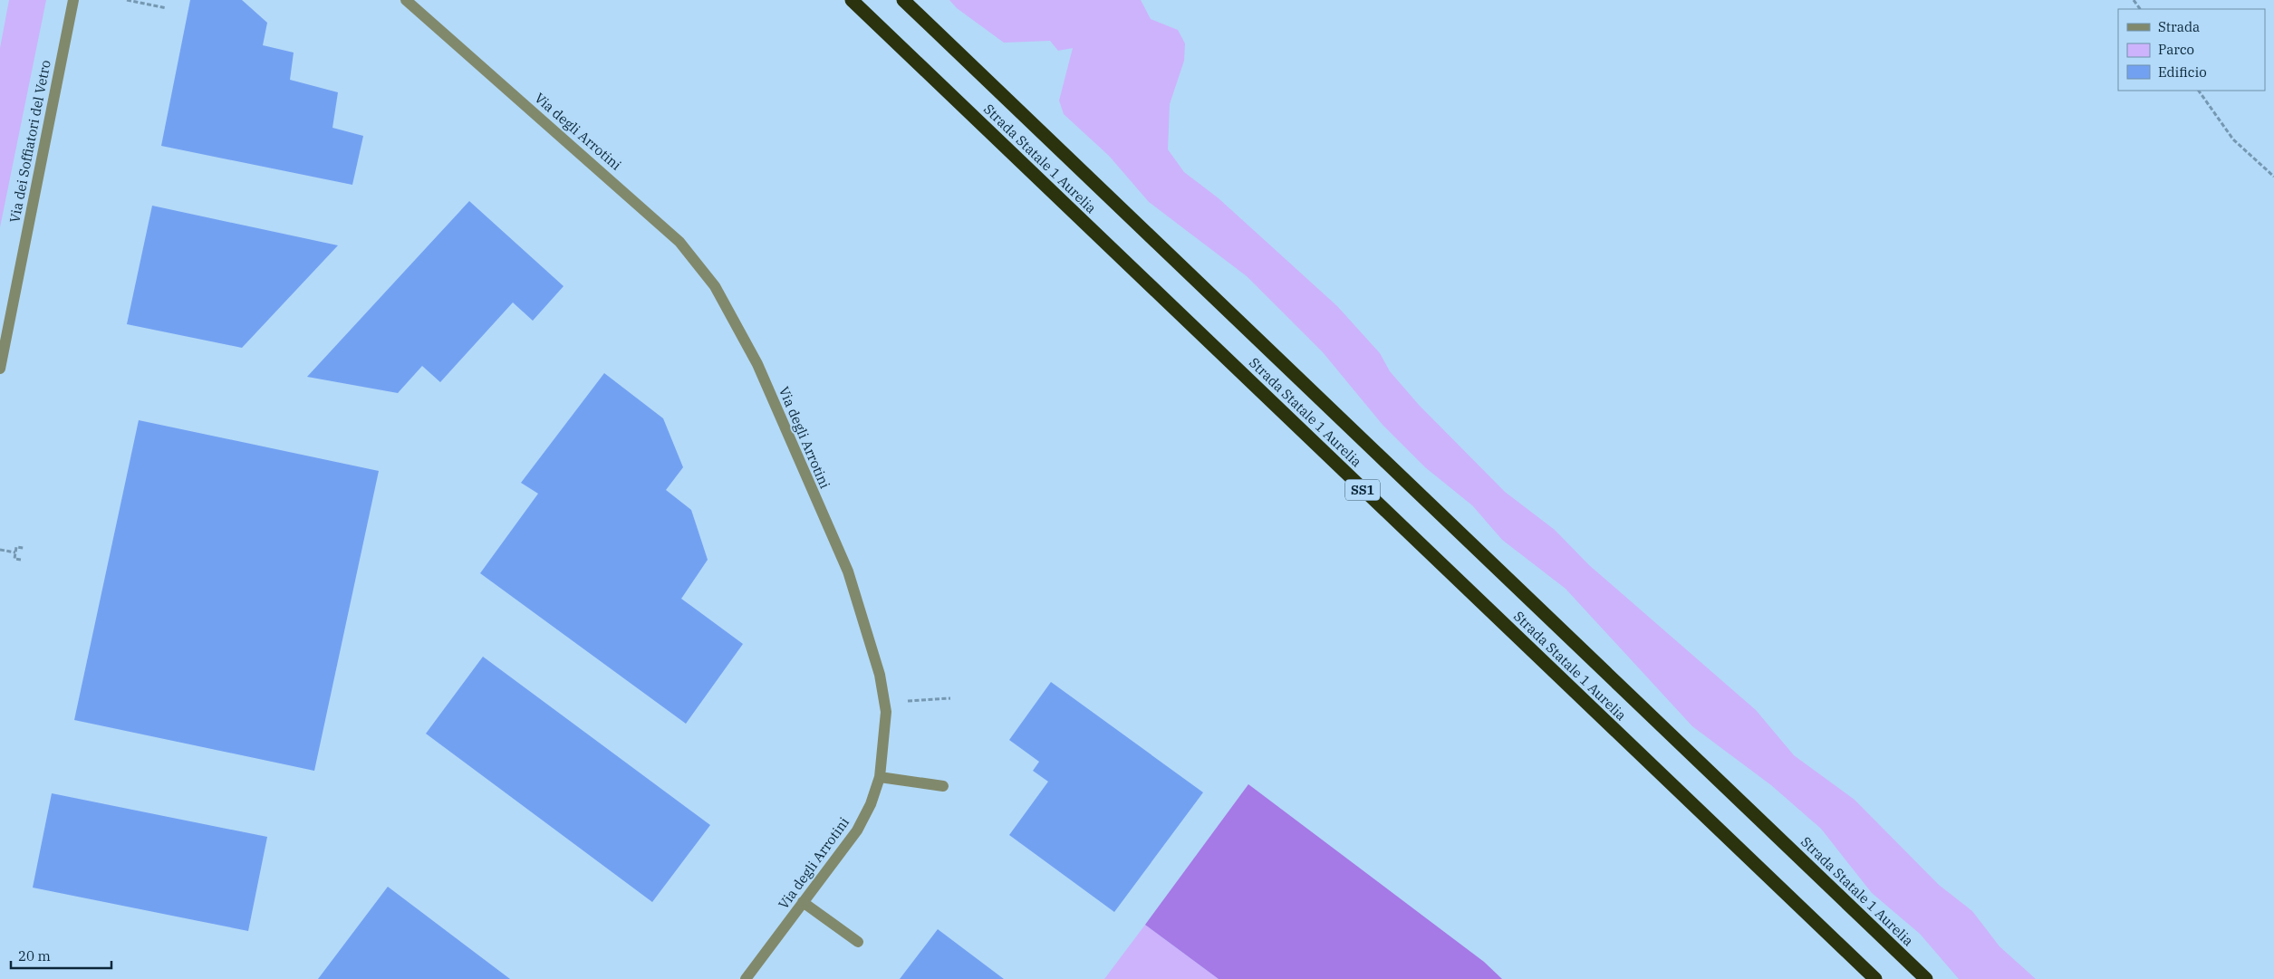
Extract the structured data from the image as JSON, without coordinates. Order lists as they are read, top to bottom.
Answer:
{
  "streets": {
    "highway": ["Strada Statale 1 Aurelia", "SS1"],
    "street": ["Via degli Arrotini", "Via dei Soffiatori del Vetro"]
  },
  "legend": ["Strada", "Parco", "Edificio"],
  "scale_bar": "20 m"
}
